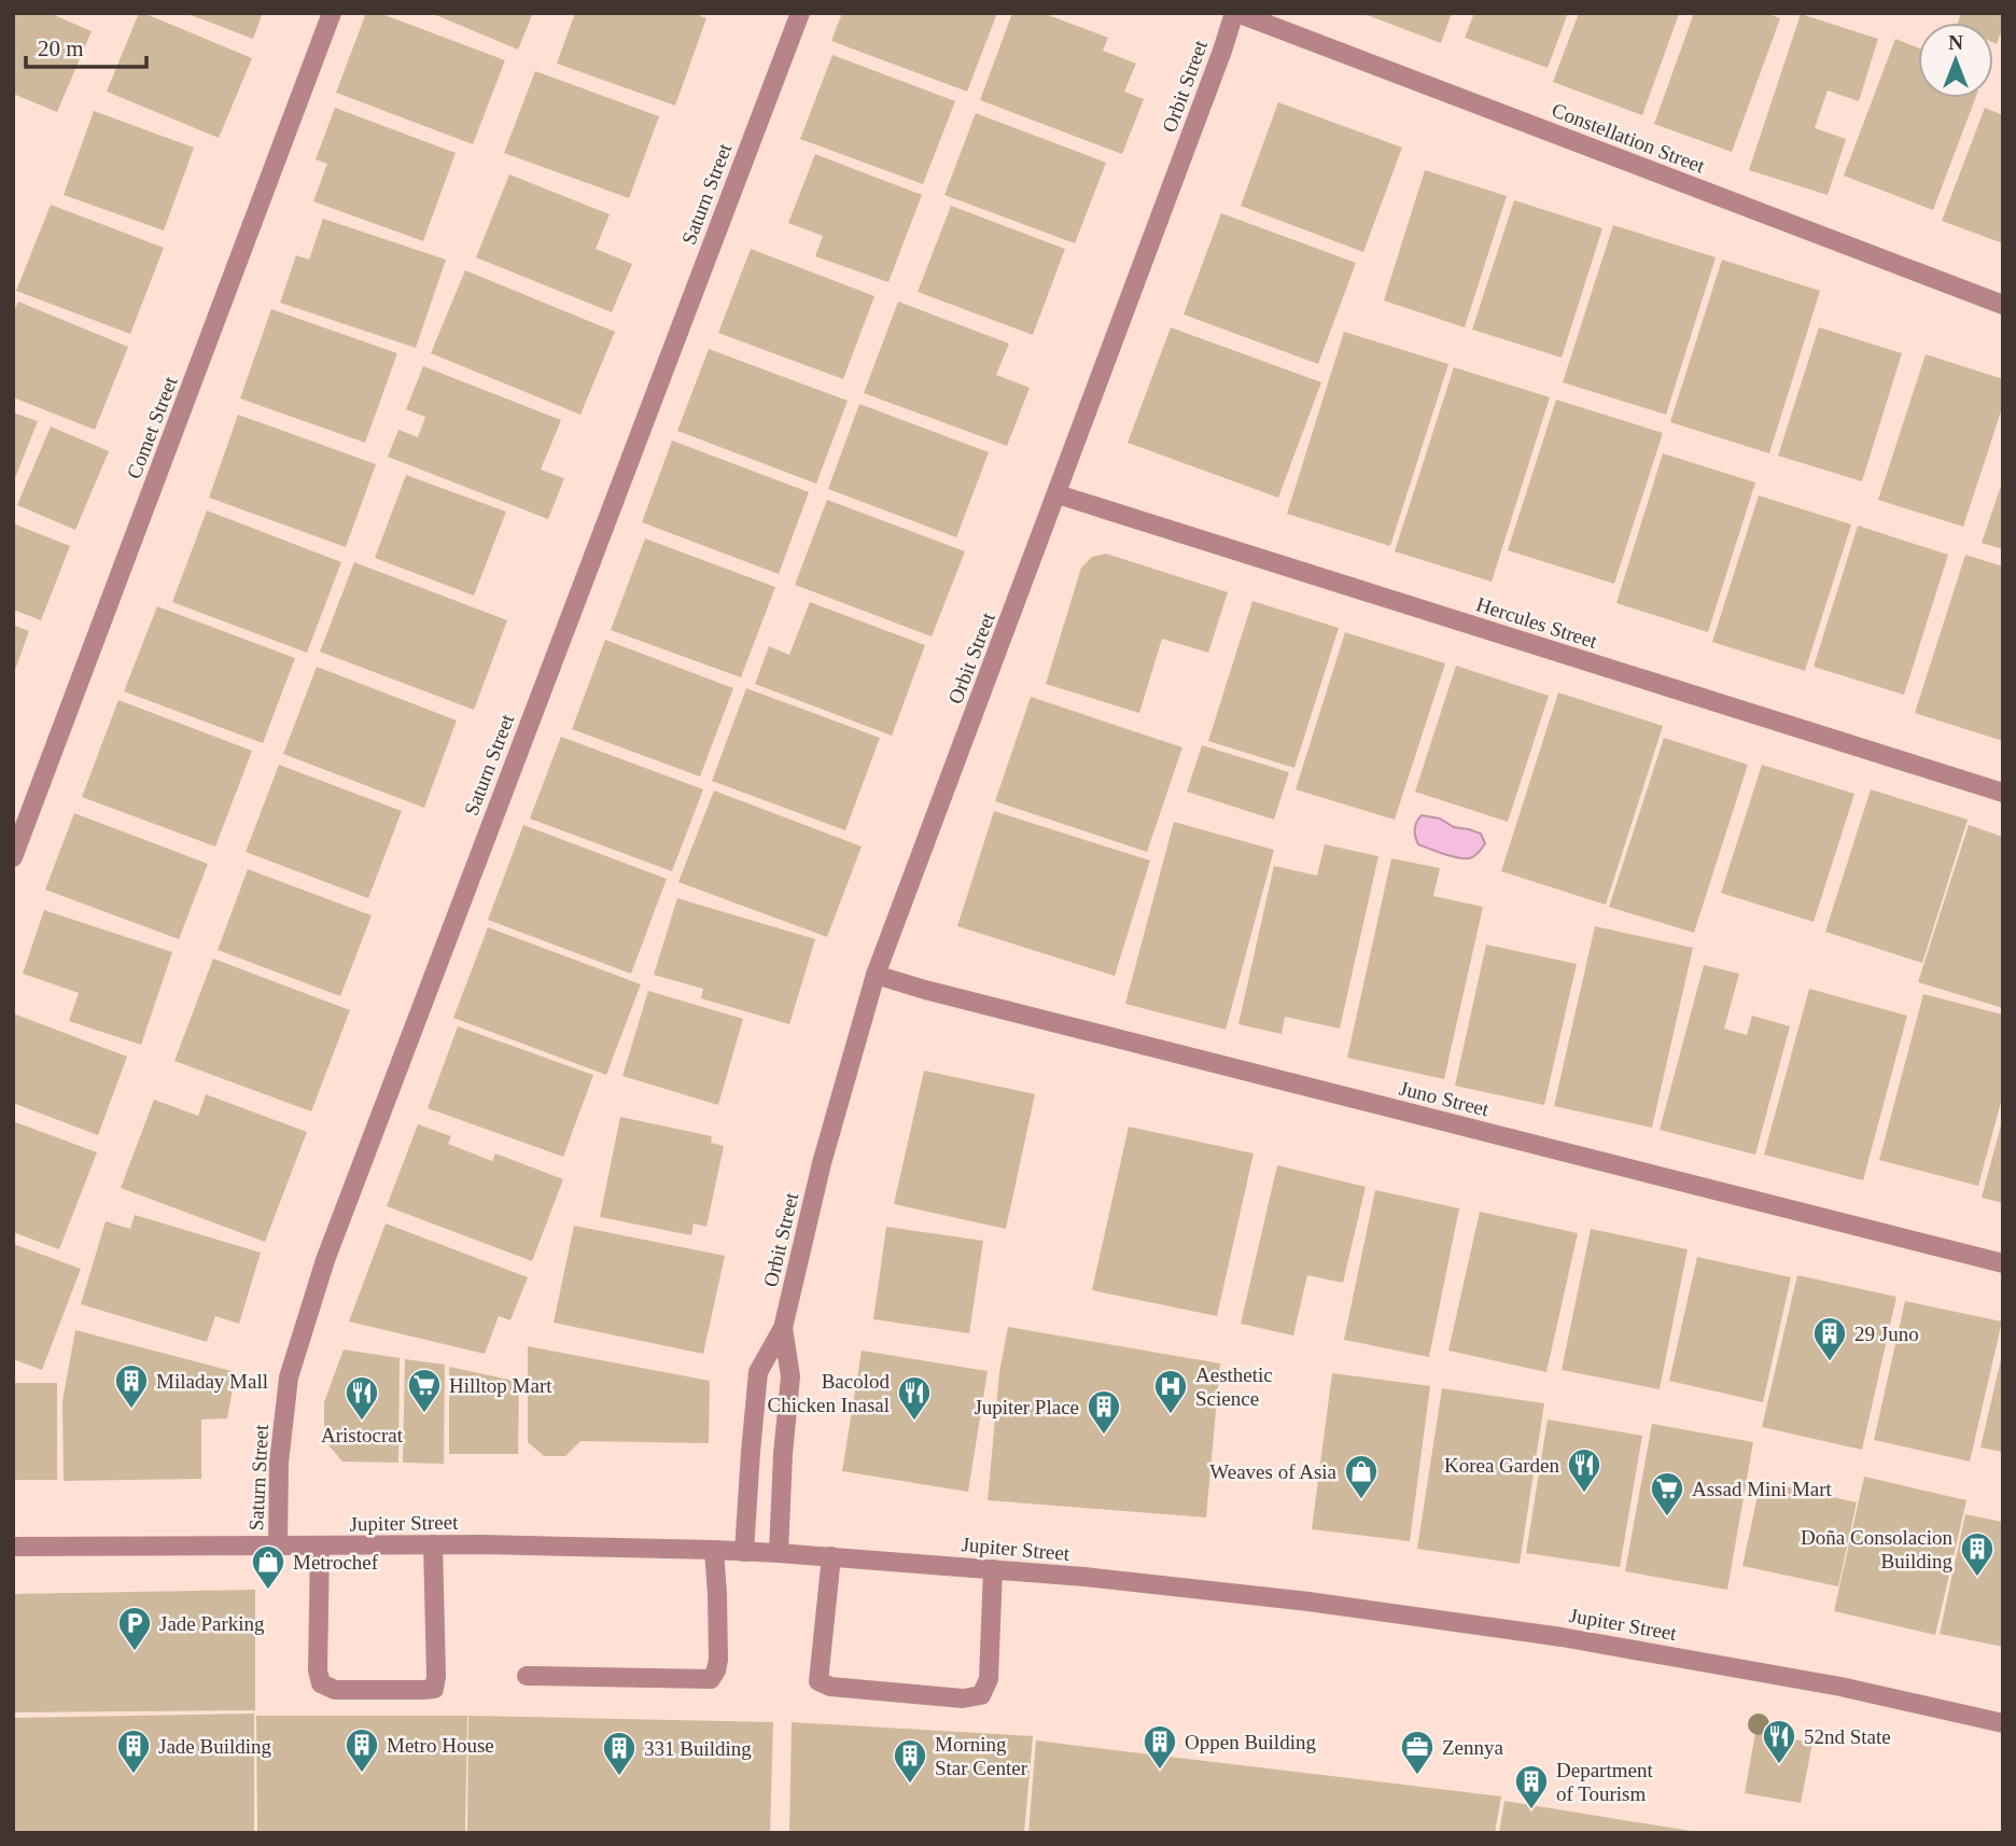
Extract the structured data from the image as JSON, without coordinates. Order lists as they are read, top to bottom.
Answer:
{
  "streets": {
    "street": [
      "Orbit Street",
      "Constellation Street",
      "Saturn Street",
      "Comet Street",
      "Hercules Street",
      "Juno Street",
      "Jupiter Street"
    ]
  },
  "crossings": [
    ["Orbit Street", "Constellation Street"],
    ["Orbit Street", "Hercules Street"],
    ["Orbit Street", "Juno Street"],
    ["Orbit Street", "Jupiter Street"],
    ["Saturn Street", "Jupiter Street"]
  ],
  "places": {
    "building": [
      "29 Juno",
      "Miladay Mall",
      "Jupiter Place",
      "Doña Consolacion Building",
      "Oppen Building",
      "Metro House",
      "Jade Building",
      "331 Building",
      "Morning Star Center",
      "Department of Tourism"
    ],
    "supermarket": ["Hilltop Mart", "Assad Mini Mart"],
    "hospital": ["Aesthetic Science"],
    "restaurant": [
      "Aristocrat",
      "Bacolod Chicken Inasal",
      "Korea Garden",
      "52nd State"
    ],
    "shop": ["Weaves of Asia", "Metrochef"],
    "parking": ["Jade Parking"],
    "office": ["Zennya"]
  },
  "scale_bar": "20 m",
  "north": "top"
}
